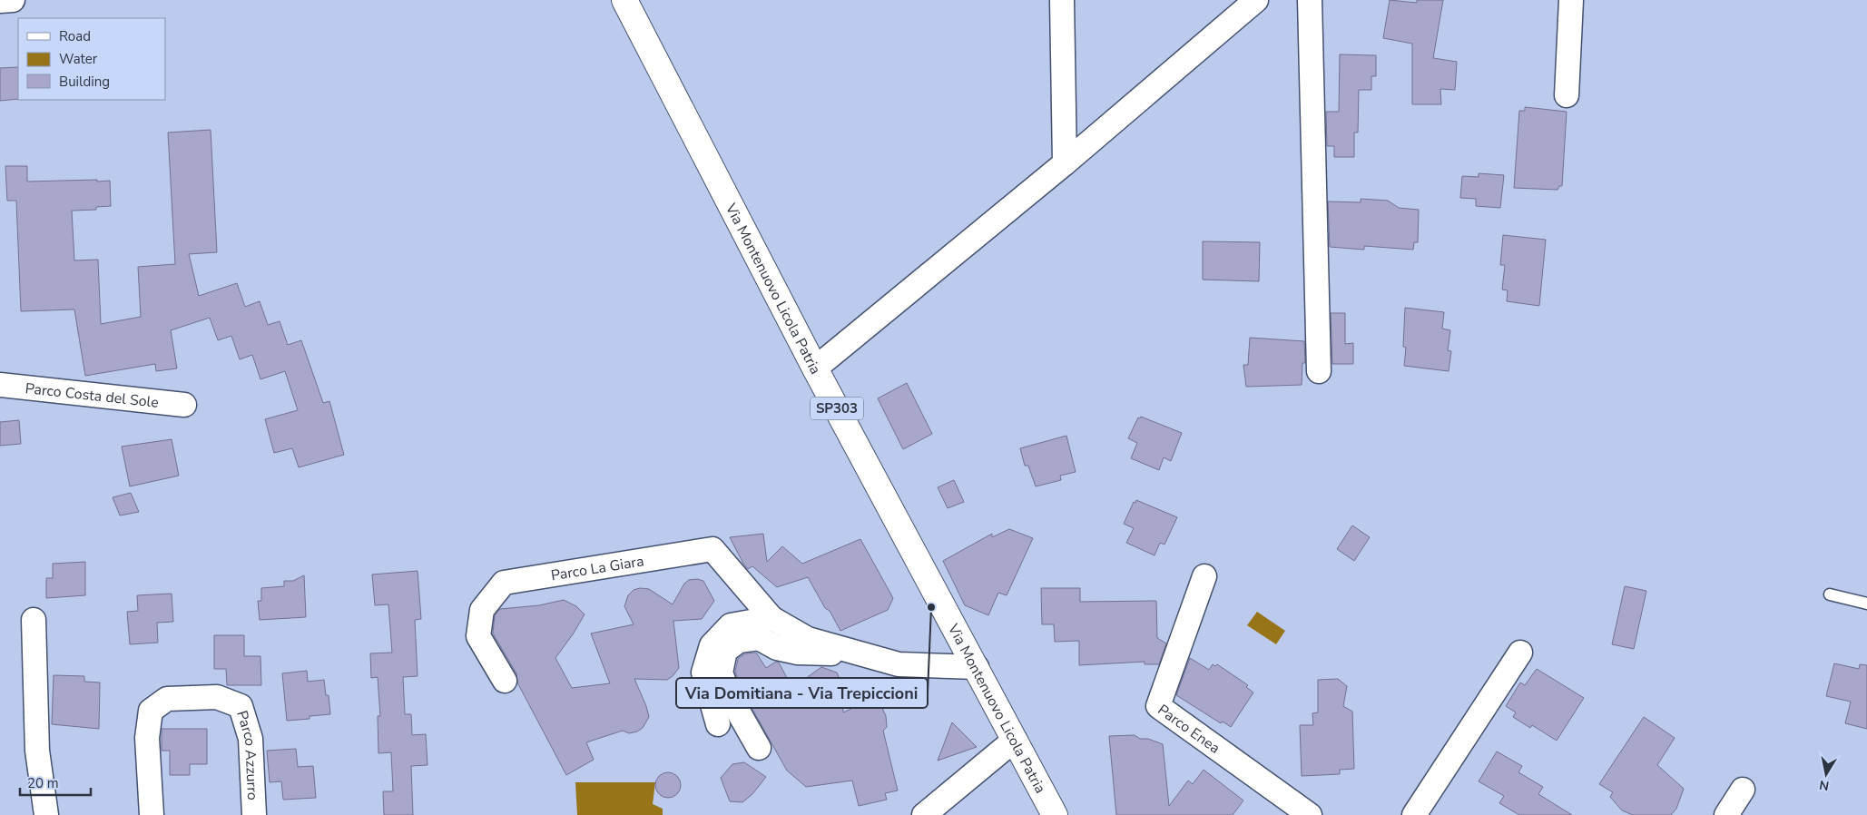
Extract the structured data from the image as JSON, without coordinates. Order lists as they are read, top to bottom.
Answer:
{
  "streets": {
    "main road": ["Via Montenuovo Licola Patria", "SP303"],
    "street": [
      "Parco Costa del Sole",
      "Parco La Giara",
      "Parco Enea",
      "Parco Azzurro"
    ]
  },
  "crossings": [
    ["Via Montenuovo Licola Patria", "Parco La Giara"]
  ],
  "places": ["Via Domitiana - Via Trepiccioni"],
  "legend": ["Road", "Water", "Building"],
  "scale_bar": "20 m",
  "north": "bottom"
}
